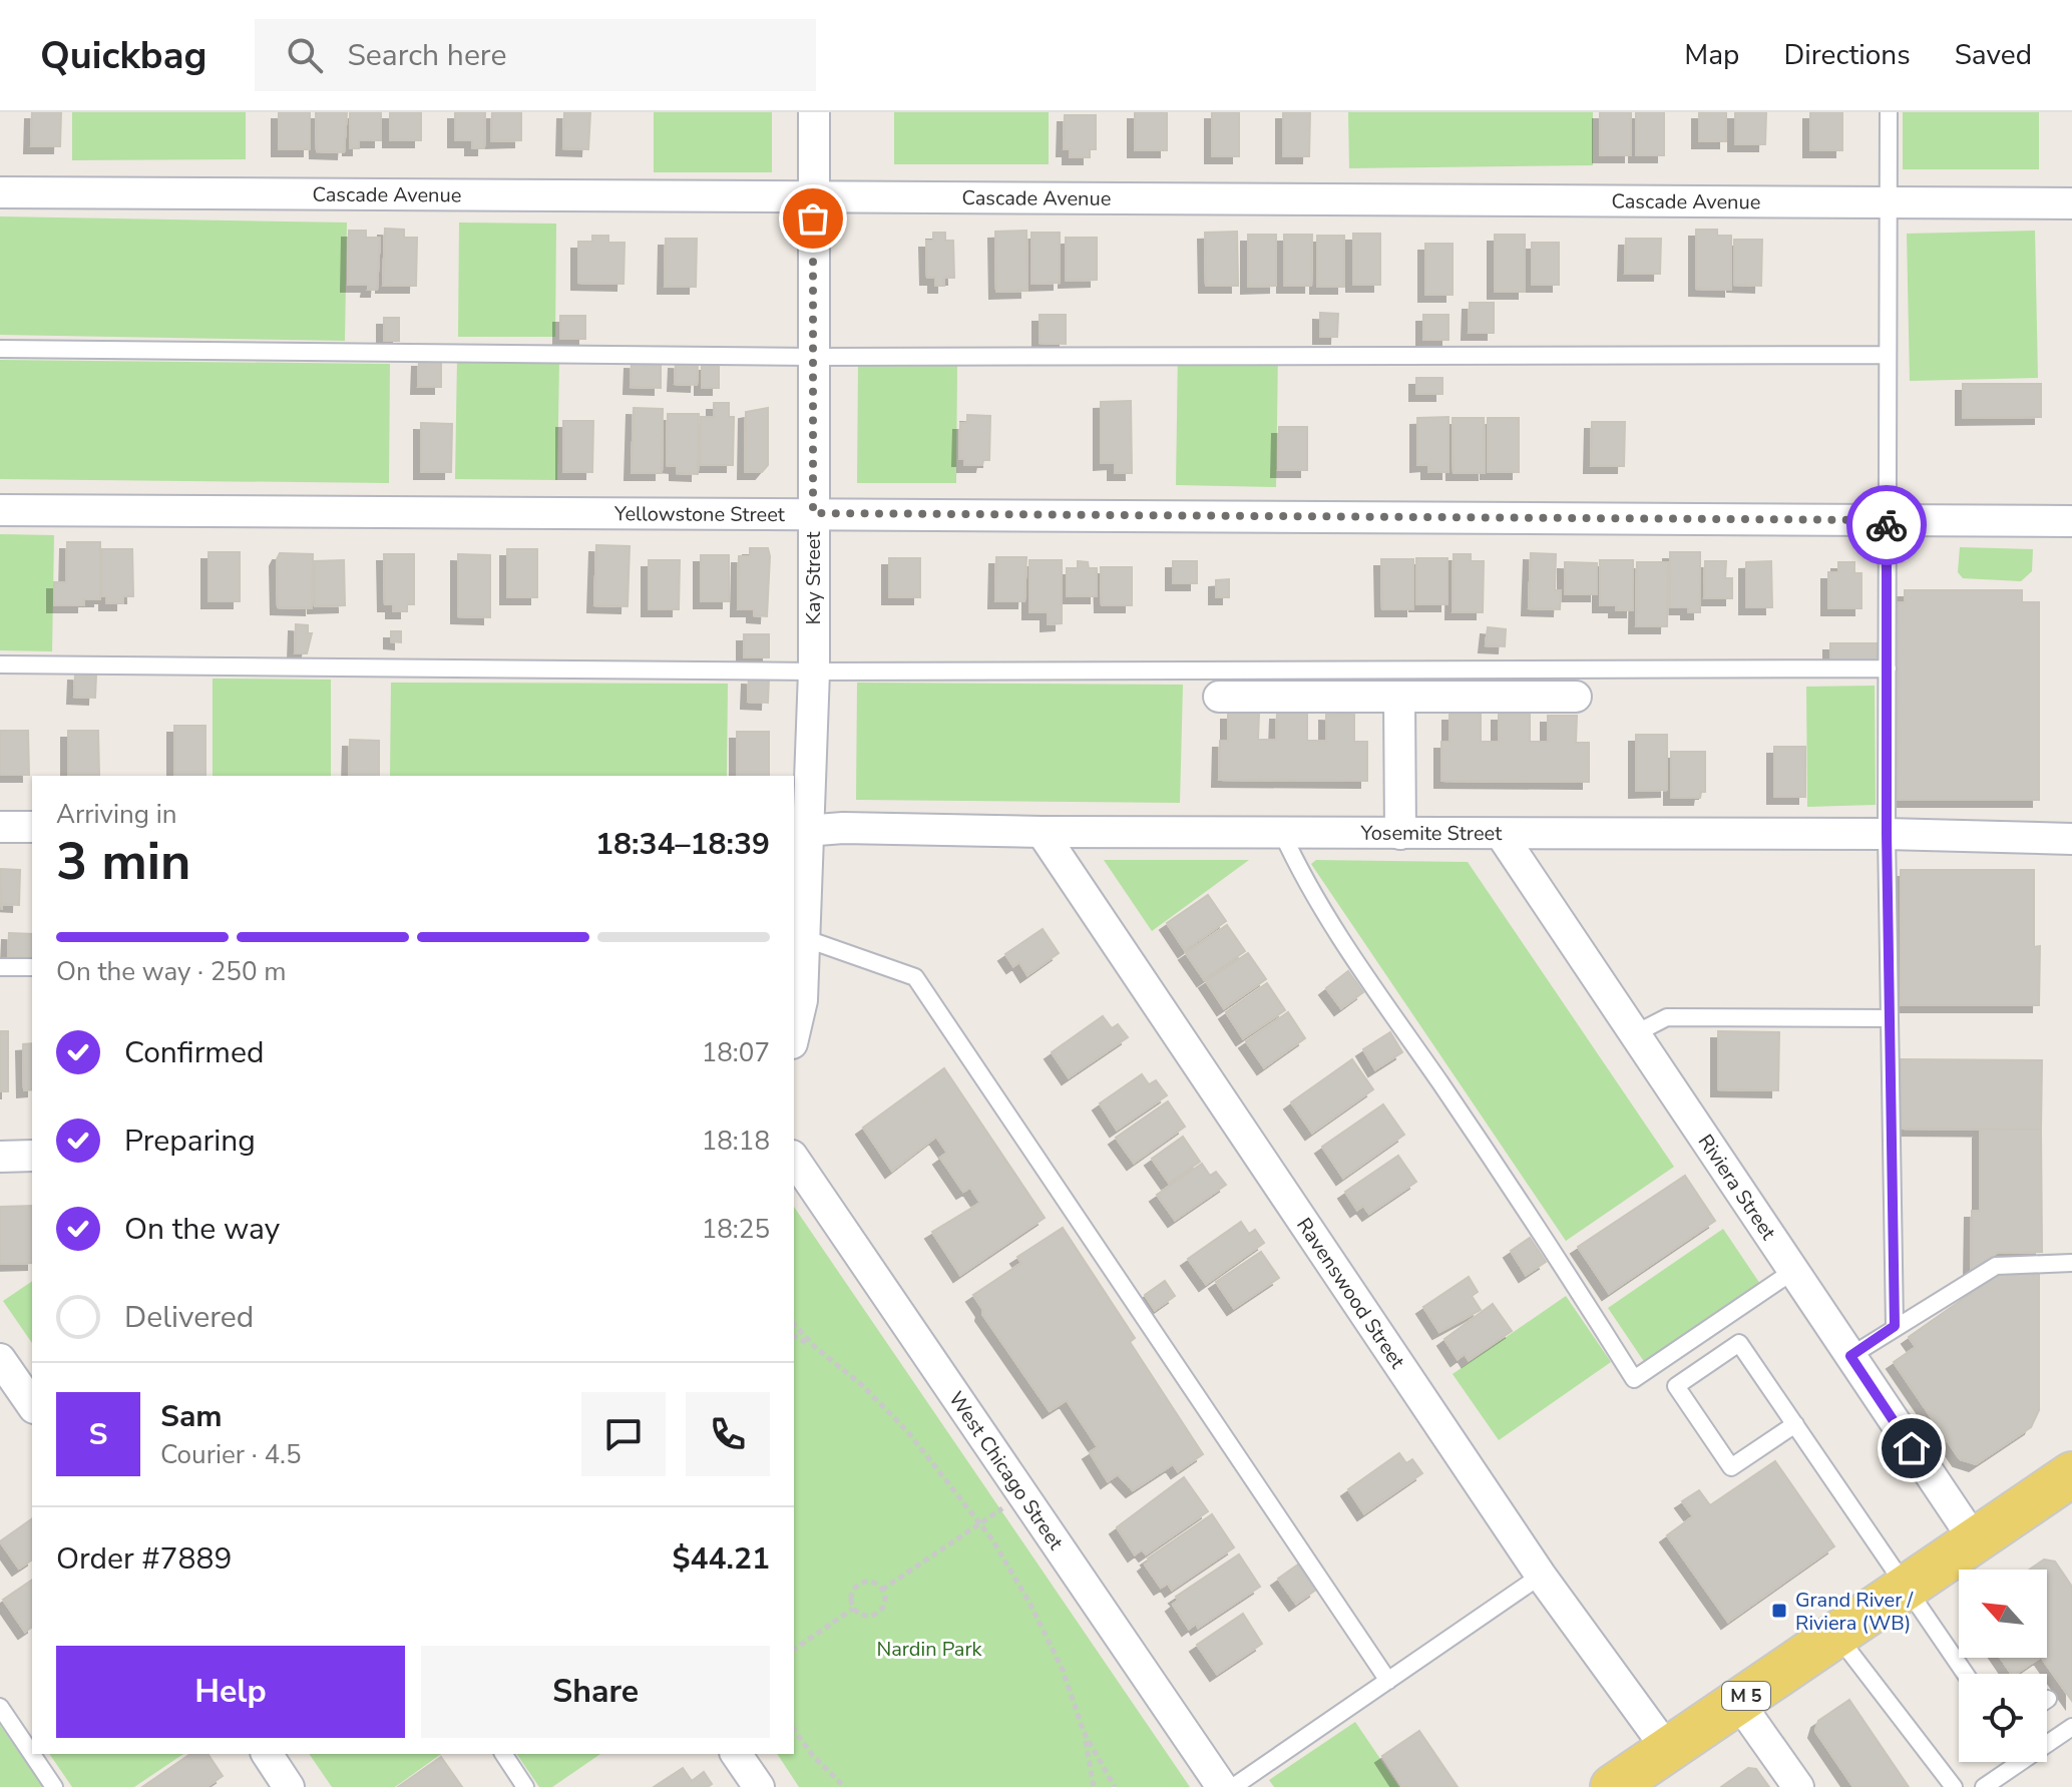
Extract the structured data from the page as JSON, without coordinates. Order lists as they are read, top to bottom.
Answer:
{
  "streets": {
    "main road": ["M 5"],
    "street": [
      "Cascade Avenue",
      "Yellowstone Street",
      "Kay Street",
      "Yosemite Street",
      "Riviera Street",
      "Ravenswood Street",
      "West Chicago Street"
    ]
  },
  "crossings": [
    ["Cascade Avenue", "Kay Street"],
    ["Yellowstone Street", "Kay Street"],
    ["Kay Street", "Yosemite Street"],
    ["Yosemite Street", "Riviera Street"],
    ["Yosemite Street", "Ravenswood Street"],
    ["Riviera Street", "M 5"],
    ["Ravenswood Street", "M 5"]
  ],
  "parks": ["Nardin Park"],
  "places": {
    "transit": ["Grand River / Riviera (WB)"]
  },
  "north": "top left",
  "page": {
    "header": "Quickbag",
    "search": "Search here",
    "nav": ["Map", "Directions", "Saved"],
    "heading": ["3 min", "Arriving in", "18:34–18:39"],
    "panel": [
      "Sam",
      "Courier · 4.5",
      "Order #7889",
      "$44.21"
    ],
    "bar": "On the way · 250 m",
    "list": [
      ["Confirmed", "18:07"],
      ["Preparing", "18:18"],
      ["On the way", "18:25"],
      "Delivered"
    ],
    "round": "S",
    "buttons": ["Help", "Share"]
  }
}
